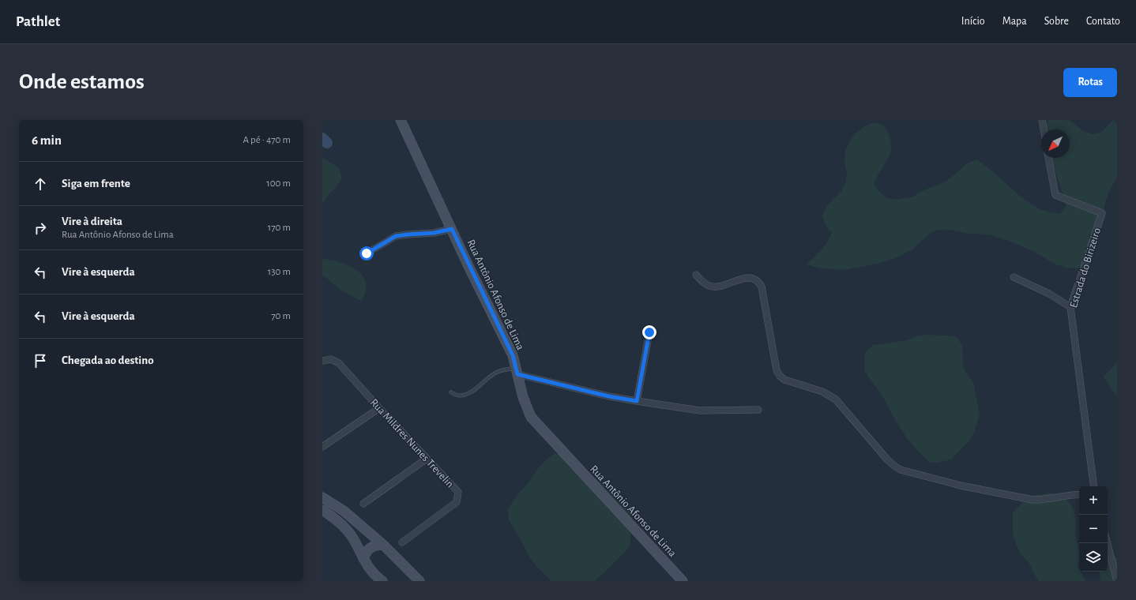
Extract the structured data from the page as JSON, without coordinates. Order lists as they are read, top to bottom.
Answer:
{
  "streets": {
    "main road": ["Rua Antônio Afonso de Lima"],
    "street": ["Estrada do Birizeiro", "Rua Mildres Nunes Trevelin"]
  },
  "north": "bottom left",
  "page": {
    "header": "Pathlet",
    "nav": [
      "Início",
      "Mapa",
      "Sobre",
      "Contato"
    ],
    "buttons": "Rotas",
    "title": "Onde estamos",
    "heading": ["6 min", "A pé · 470 m"],
    "list": [
      ["Siga em frente", "100 m"],
      ["Vire à direita", "Rua Antônio Afonso de Lima", "170 m"],
      ["Vire à esquerda", "130 m"],
      ["Vire à esquerda", "70 m"],
      "Chegada ao destino"
    ],
    "map_buttons": ["+", "−"]
  }
}
